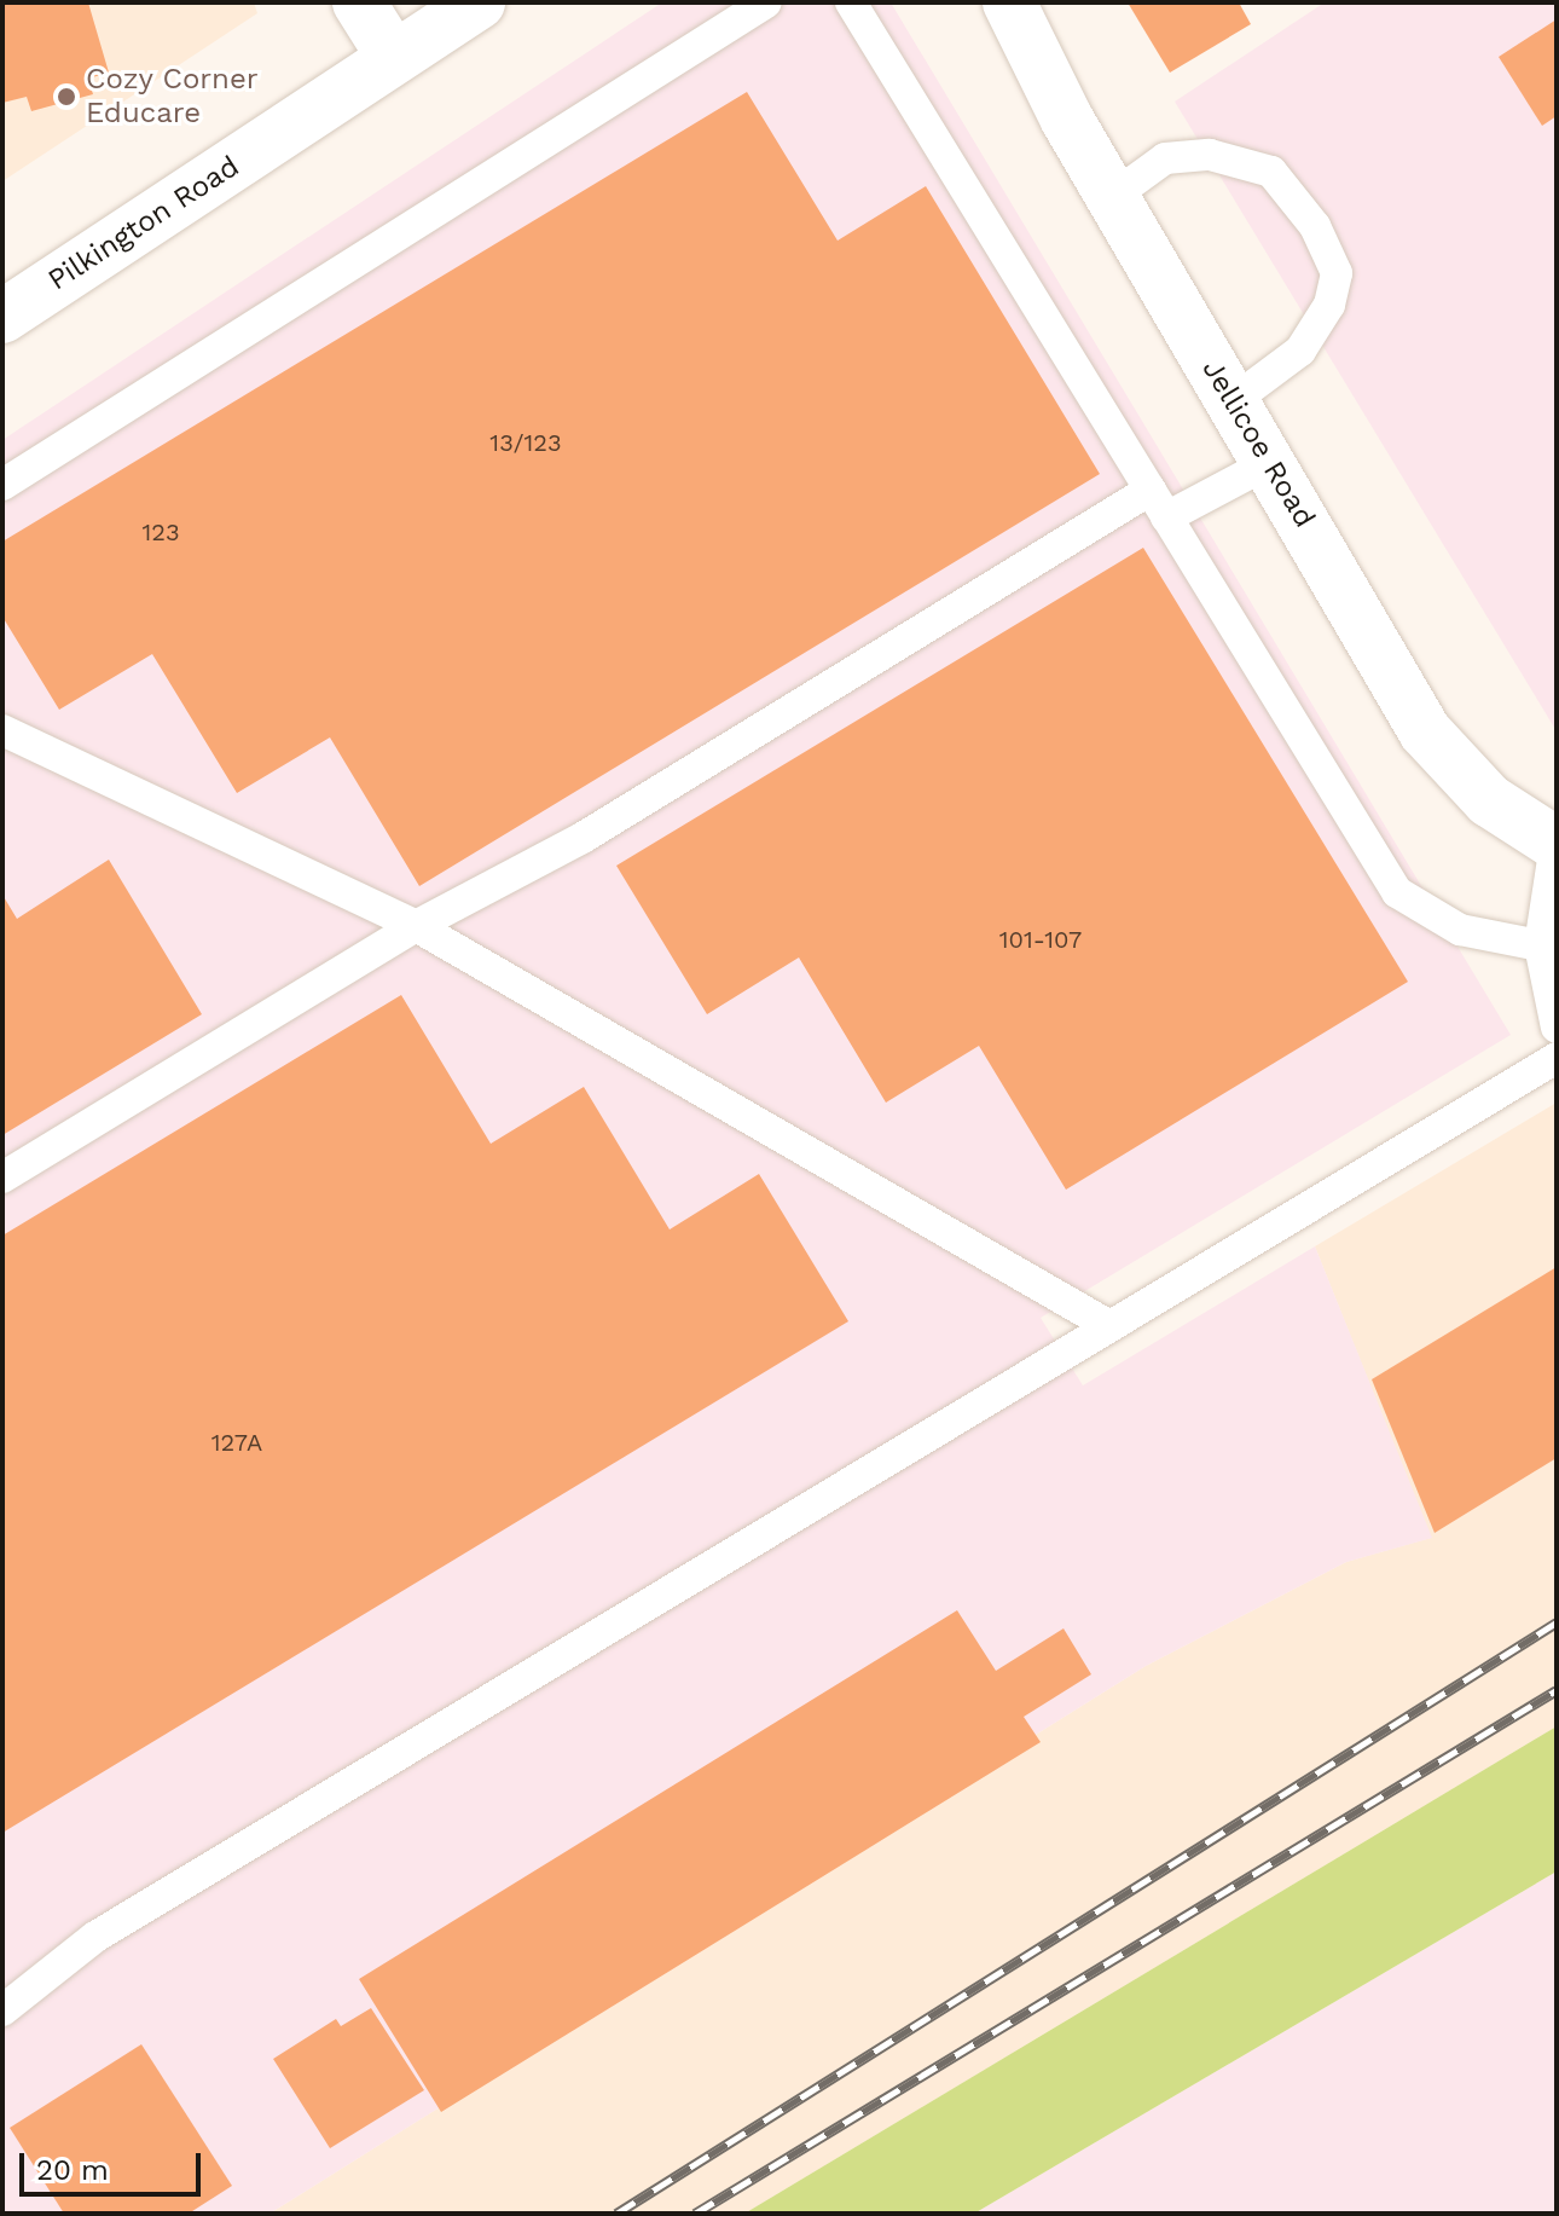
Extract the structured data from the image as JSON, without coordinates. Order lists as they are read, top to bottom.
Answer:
{
  "streets": {
    "main road": ["Pilkington Road", "Jellicoe Road"]
  },
  "places": ["Cozy Corner Educare"],
  "house_numbers": [
    "13/123",
    "123",
    "101-107",
    "127A"
  ],
  "scale_bar": "20 m"
}
